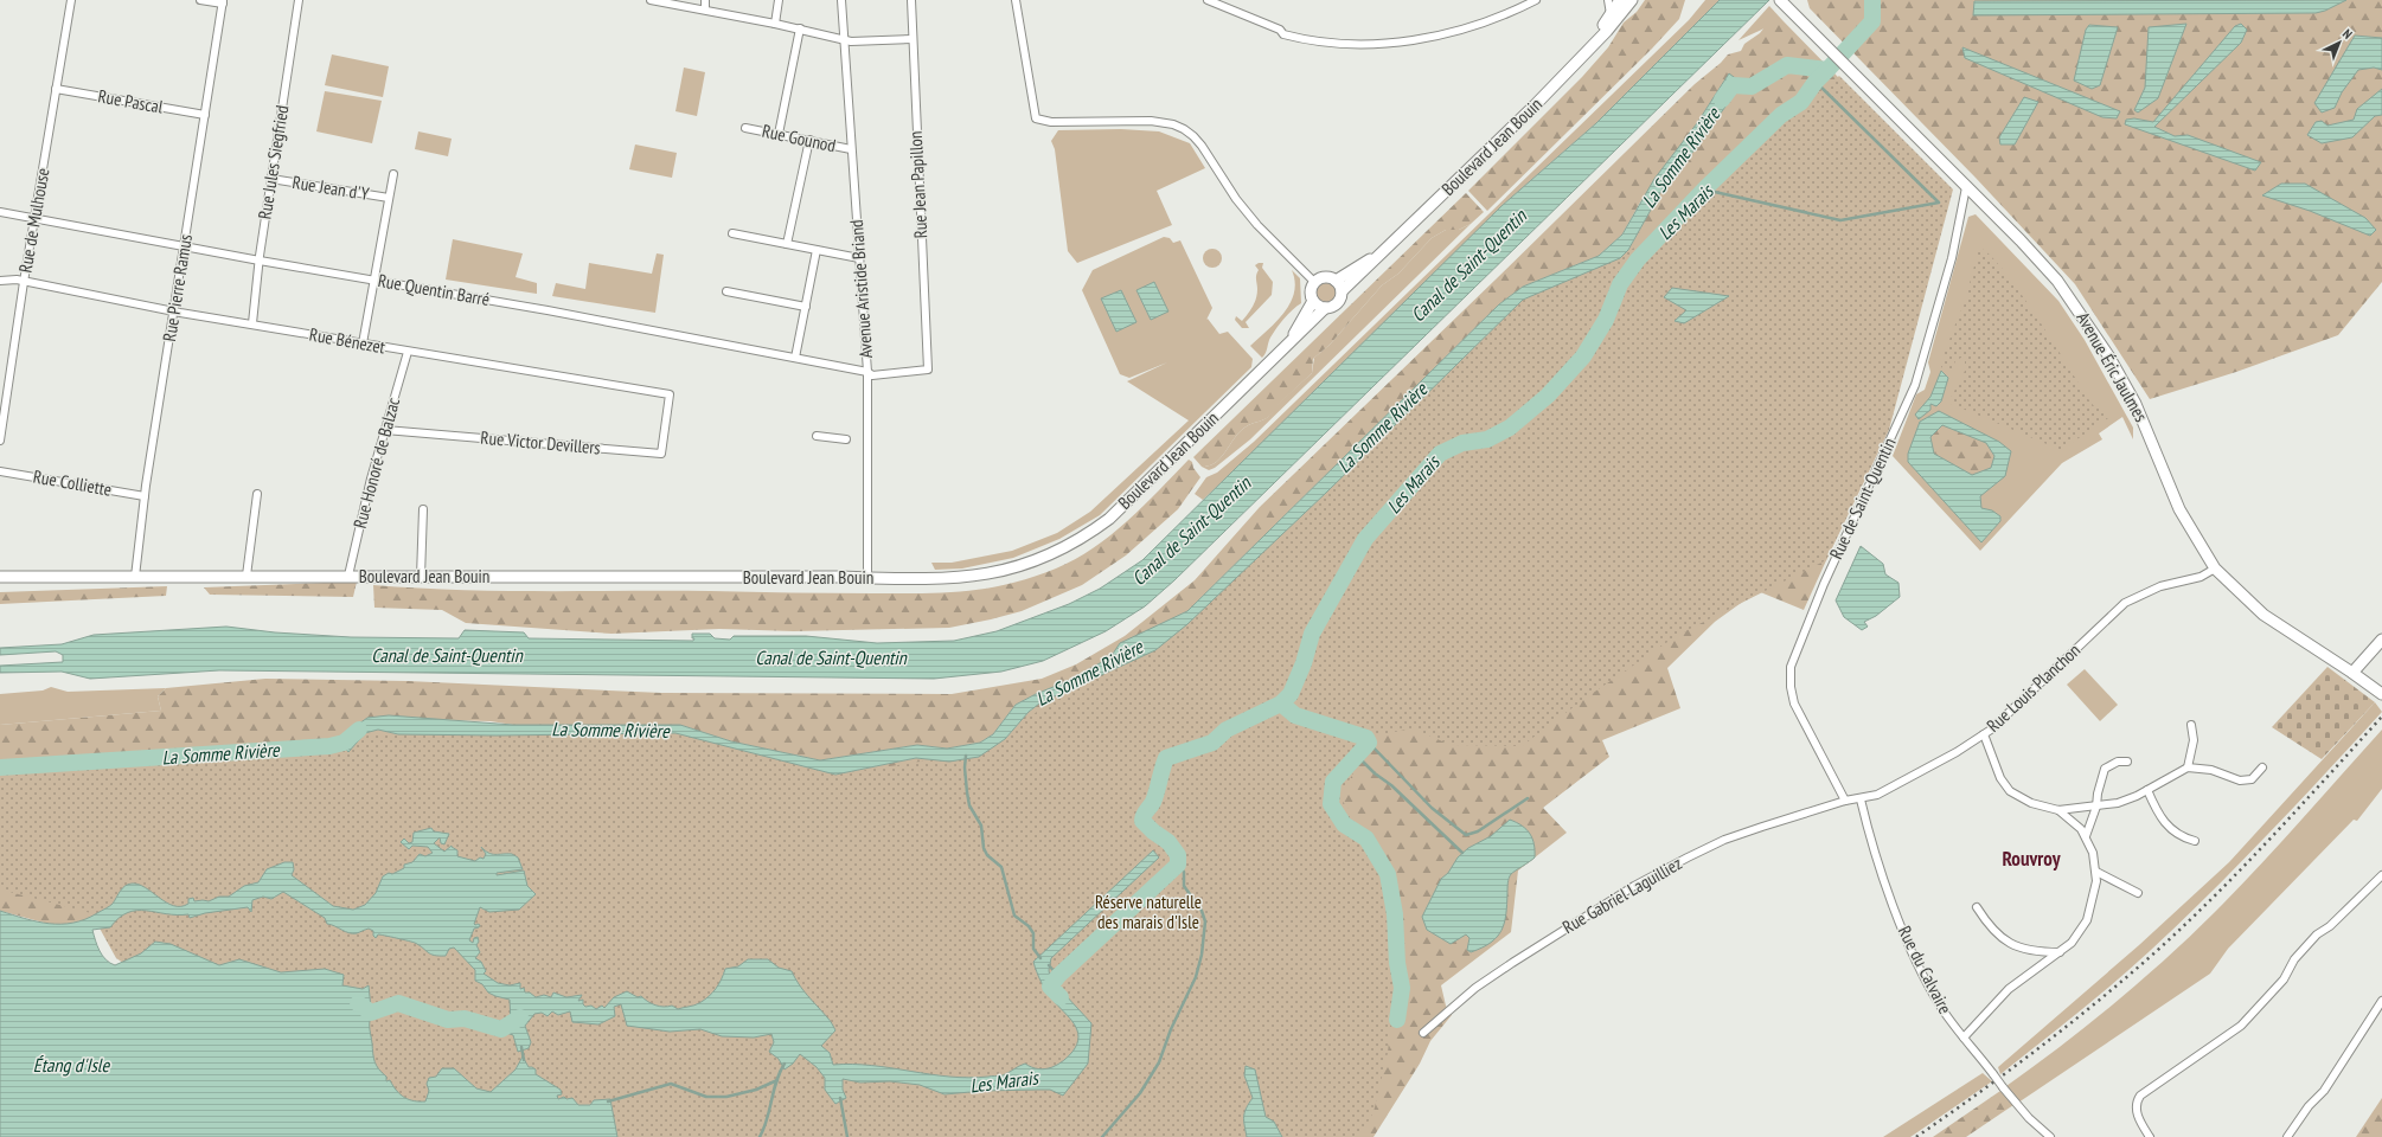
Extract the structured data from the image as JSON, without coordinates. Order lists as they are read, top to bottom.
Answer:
{
  "streets": {
    "street": [
      "Rue Pascal",
      "Rue Gounod",
      "Boulevard Jean Bouin",
      "Rue Jules Siegfried",
      "Rue Jean Papillon",
      "Rue Jean d'Y",
      "Rue de Mulhouse",
      "Rue Pierre Ramus",
      "Avenue Aristide Briand",
      "Rue Quentin Barré",
      "Rue Bénezet",
      "Avenue Éric Jaulmes",
      "Rue Victor Devillers",
      "Rue Honoré de Balzac",
      "Rue Colliette",
      "Rue de Saint-Quentin",
      "Rue Louis Planchon",
      "Rue Gabriel Laguilliez",
      "Rue du Calvaire"
    ]
  },
  "crossings": [
    ["Rue Pascal", "Rue de Mulhouse"],
    ["Rue Pascal", "Rue Pierre Ramus"],
    ["Rue Gounod", "Avenue Aristide Briand"],
    ["Boulevard Jean Bouin", "Rue Pierre Ramus"],
    ["Boulevard Jean Bouin", "Avenue Aristide Briand"],
    ["Boulevard Jean Bouin", "Rue Honoré de Balzac"],
    ["Rue Jules Siegfried", "Rue Jean d'Y"],
    ["Rue Jules Siegfried", "Rue Quentin Barré"],
    ["Rue Jules Siegfried", "Rue Bénezet"],
    ["Rue Jean Papillon", "Rue Quentin Barré"],
    ["Rue de Mulhouse", "Rue Quentin Barré"],
    ["Rue de Mulhouse", "Rue Bénezet"],
    ["Rue Pierre Ramus", "Rue Quentin Barré"],
    ["Rue Pierre Ramus", "Rue Bénezet"],
    ["Rue Pierre Ramus", "Rue Colliette"],
    ["Avenue Aristide Briand", "Rue Quentin Barré"],
    ["Rue Bénezet", "Rue Victor Devillers"],
    ["Rue Bénezet", "Rue Honoré de Balzac"],
    ["Avenue Éric Jaulmes", "Rue de Saint-Quentin"],
    ["Avenue Éric Jaulmes", "Rue Louis Planchon"],
    ["Rue Victor Devillers", "Rue Honoré de Balzac"],
    ["Rue de Saint-Quentin", "Rue Louis Planchon"],
    ["Rue de Saint-Quentin", "Rue Gabriel Laguilliez"],
    ["Rue Louis Planchon", "Rue Gabriel Laguilliez"],
    ["Rue Louis Planchon", "Rue du Calvaire"]
  ],
  "districts": ["Rouvroy"],
  "water": [
    "La Somme Rivière",
    "Les Marais",
    "Canal de Saint-Quentin",
    "Étang d'Isle"
  ],
  "parks": ["Réserve naturelle des marais d'Isle"],
  "north": "top right"
}
